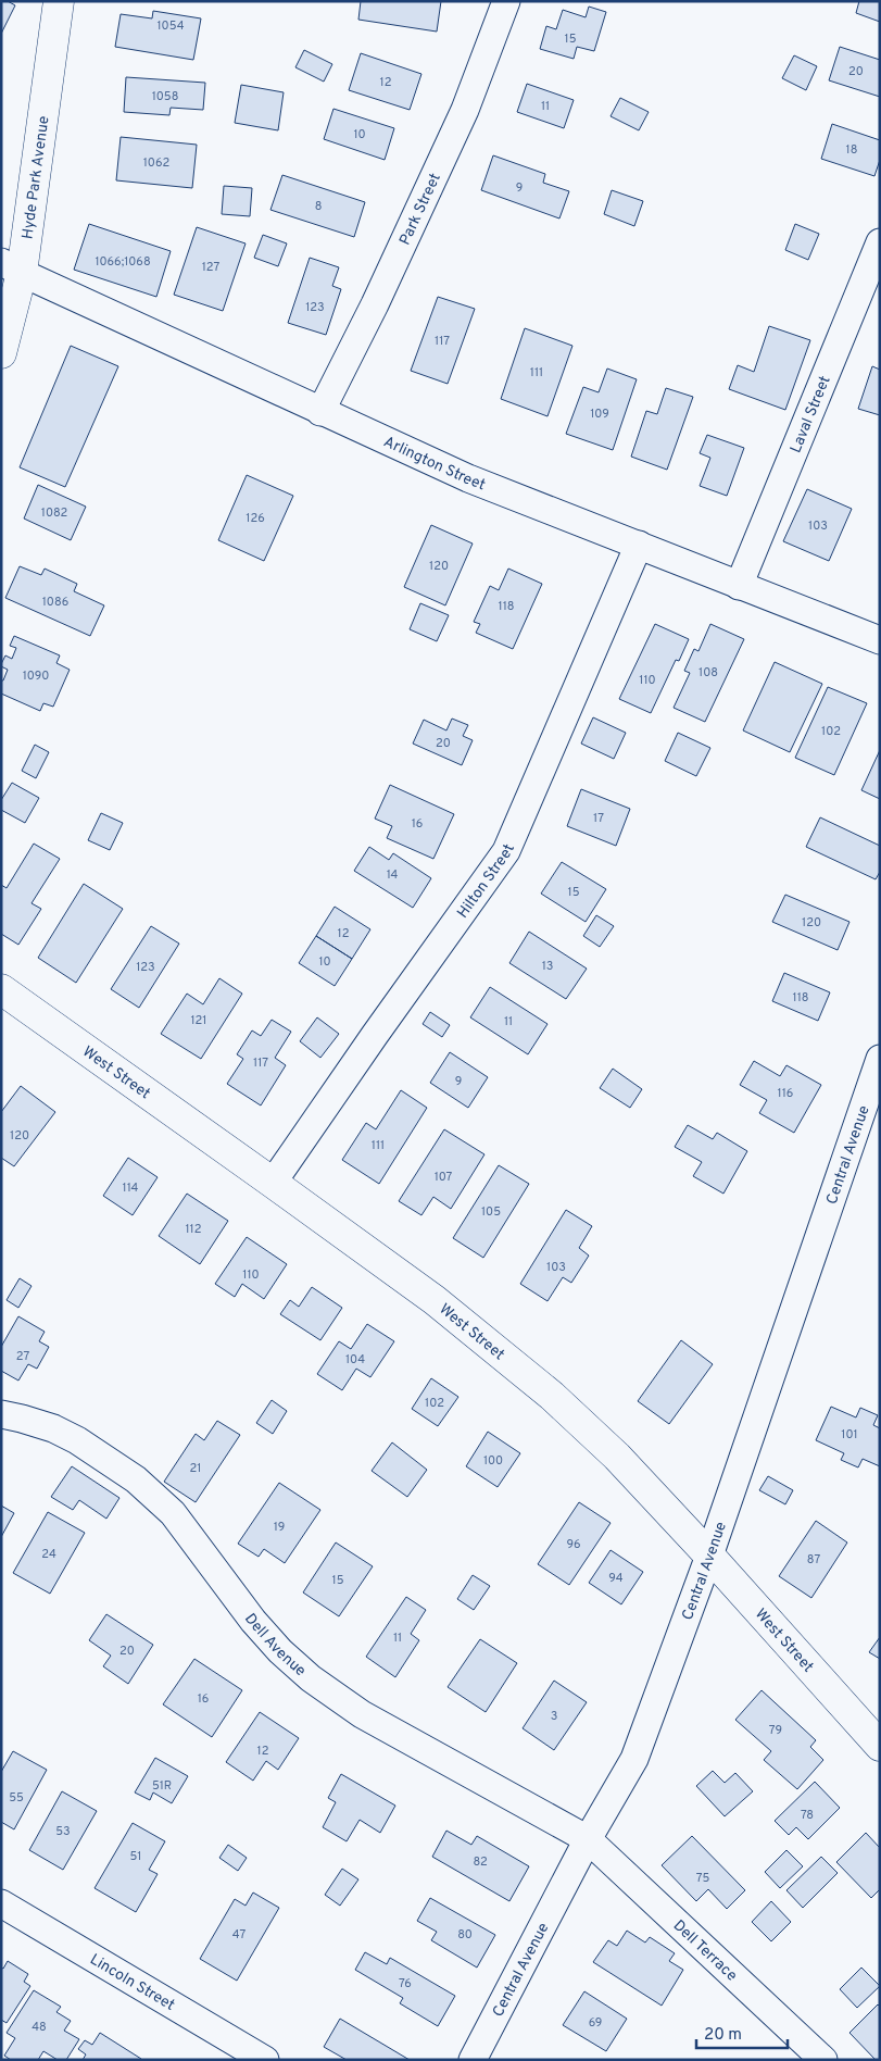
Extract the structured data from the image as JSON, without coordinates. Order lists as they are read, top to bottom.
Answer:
{
  "streets": {
    "main road": ["Hyde Park Avenue", "West Street"],
    "street": [
      "Park Street",
      "Laval Street",
      "Arlington Street",
      "Hilton Street",
      "Central Avenue",
      "Dell Avenue",
      "Dell Terrace",
      "Lincoln Street"
    ]
  },
  "crossings": [
    ["Hyde Park Avenue", "Arlington Street"],
    ["Park Street", "Arlington Street"],
    ["Laval Street", "Arlington Street"],
    ["Arlington Street", "Hilton Street"],
    ["Hilton Street", "West Street"],
    ["West Street", "Central Avenue"],
    ["Central Avenue", "Dell Avenue"],
    ["Central Avenue", "Dell Terrace"],
    ["Dell Avenue", "Dell Terrace"]
  ],
  "house_numbers": [
    "1054",
    "15",
    "20",
    "12",
    "1058",
    "11",
    "10",
    "18",
    "1062",
    "9",
    "8",
    "1066;1068",
    "127",
    "123",
    "117",
    "111",
    "109",
    "1082",
    "126",
    "103",
    "120",
    "1086",
    "118",
    "108",
    "1090",
    "110",
    "102",
    "20",
    "17",
    "16",
    "14",
    "15",
    "120",
    "12",
    "10",
    "13",
    "123",
    "118",
    "121",
    "11",
    "117",
    "9",
    "116",
    "120",
    "111",
    "107",
    "114",
    "105",
    "112",
    "103",
    "110",
    "27",
    "104",
    "102",
    "101",
    "100",
    "21",
    "19",
    "96",
    "24",
    "87",
    "94",
    "15",
    "11",
    "20",
    "16",
    "3",
    "79",
    "12",
    "51R",
    "55",
    "78",
    "53",
    "51",
    "82",
    "75",
    "47",
    "80",
    "76",
    "69",
    "48"
  ],
  "scale_bar": "20 m"
}
